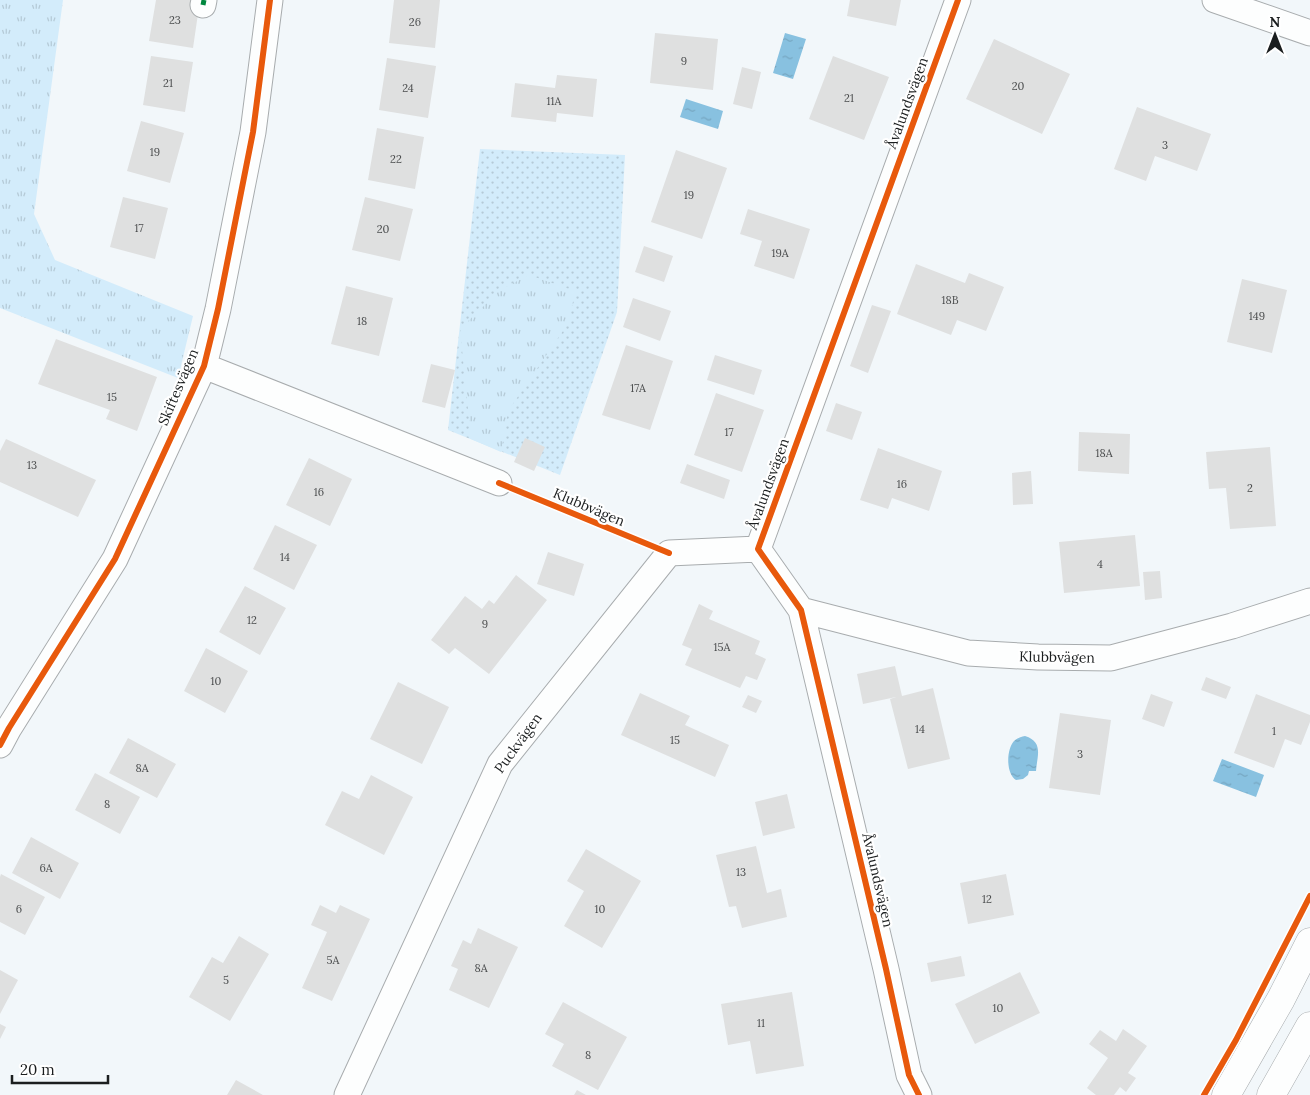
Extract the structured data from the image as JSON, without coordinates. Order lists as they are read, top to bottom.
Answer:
{
  "streets": {
    "street": [
      "Åvalundsvägen",
      "Skiftesvägen",
      "Klubbvägen",
      "Puckvägen"
    ]
  },
  "crossings": [
    ["Åvalundsvägen", "Klubbvägen"],
    ["Åvalundsvägen", "Puckvägen"]
  ],
  "house_numbers": [
    "23",
    "26",
    "9",
    "21",
    "20",
    "24",
    "21",
    "11A",
    "3",
    "19",
    "22",
    "19",
    "17",
    "20",
    "19A",
    "18B",
    "149",
    "18",
    "17A",
    "15",
    "17",
    "18A",
    "13",
    "16",
    "2",
    "16",
    "14",
    "4",
    "12",
    "9",
    "15A",
    "10",
    "14",
    "1",
    "15",
    "3",
    "8A",
    "8",
    "6A",
    "13",
    "12",
    "6",
    "10",
    "5A",
    "8A",
    "5",
    "10",
    "11",
    "8"
  ],
  "scale_bar": "20 m",
  "north": "top"
}
